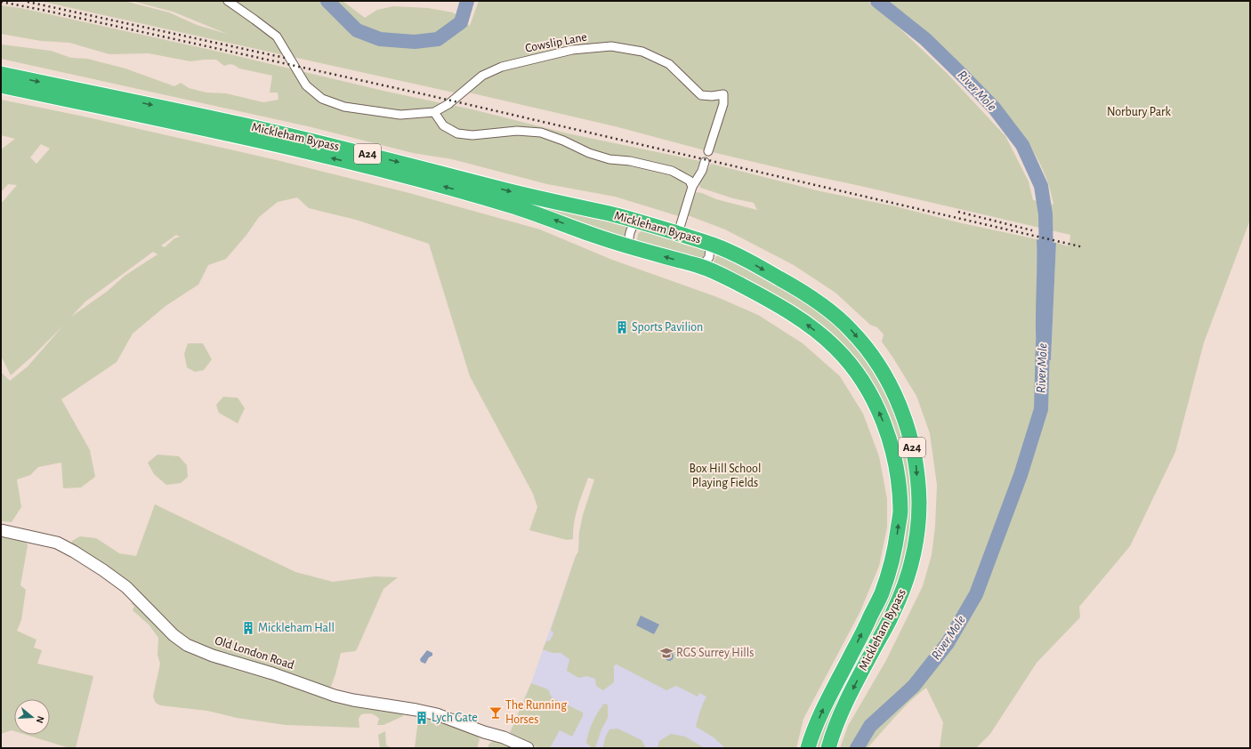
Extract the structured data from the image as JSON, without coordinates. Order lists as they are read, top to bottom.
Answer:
{
  "streets": {
    "highway": ["Mickleham Bypass", "A24"],
    "main road": ["Old London Road"],
    "street": ["Cowslip Lane"]
  },
  "water": ["River Mole"],
  "parks": ["Norbury Park", "Box Hill School Playing Fields"],
  "places": {
    "building": ["Sports Pavilion", "Mickleham Hall", "Lych Gate"],
    "school or university": ["RGS Surrey Hills"],
    "bar": ["The Running Horses"]
  },
  "north": "right"
}
